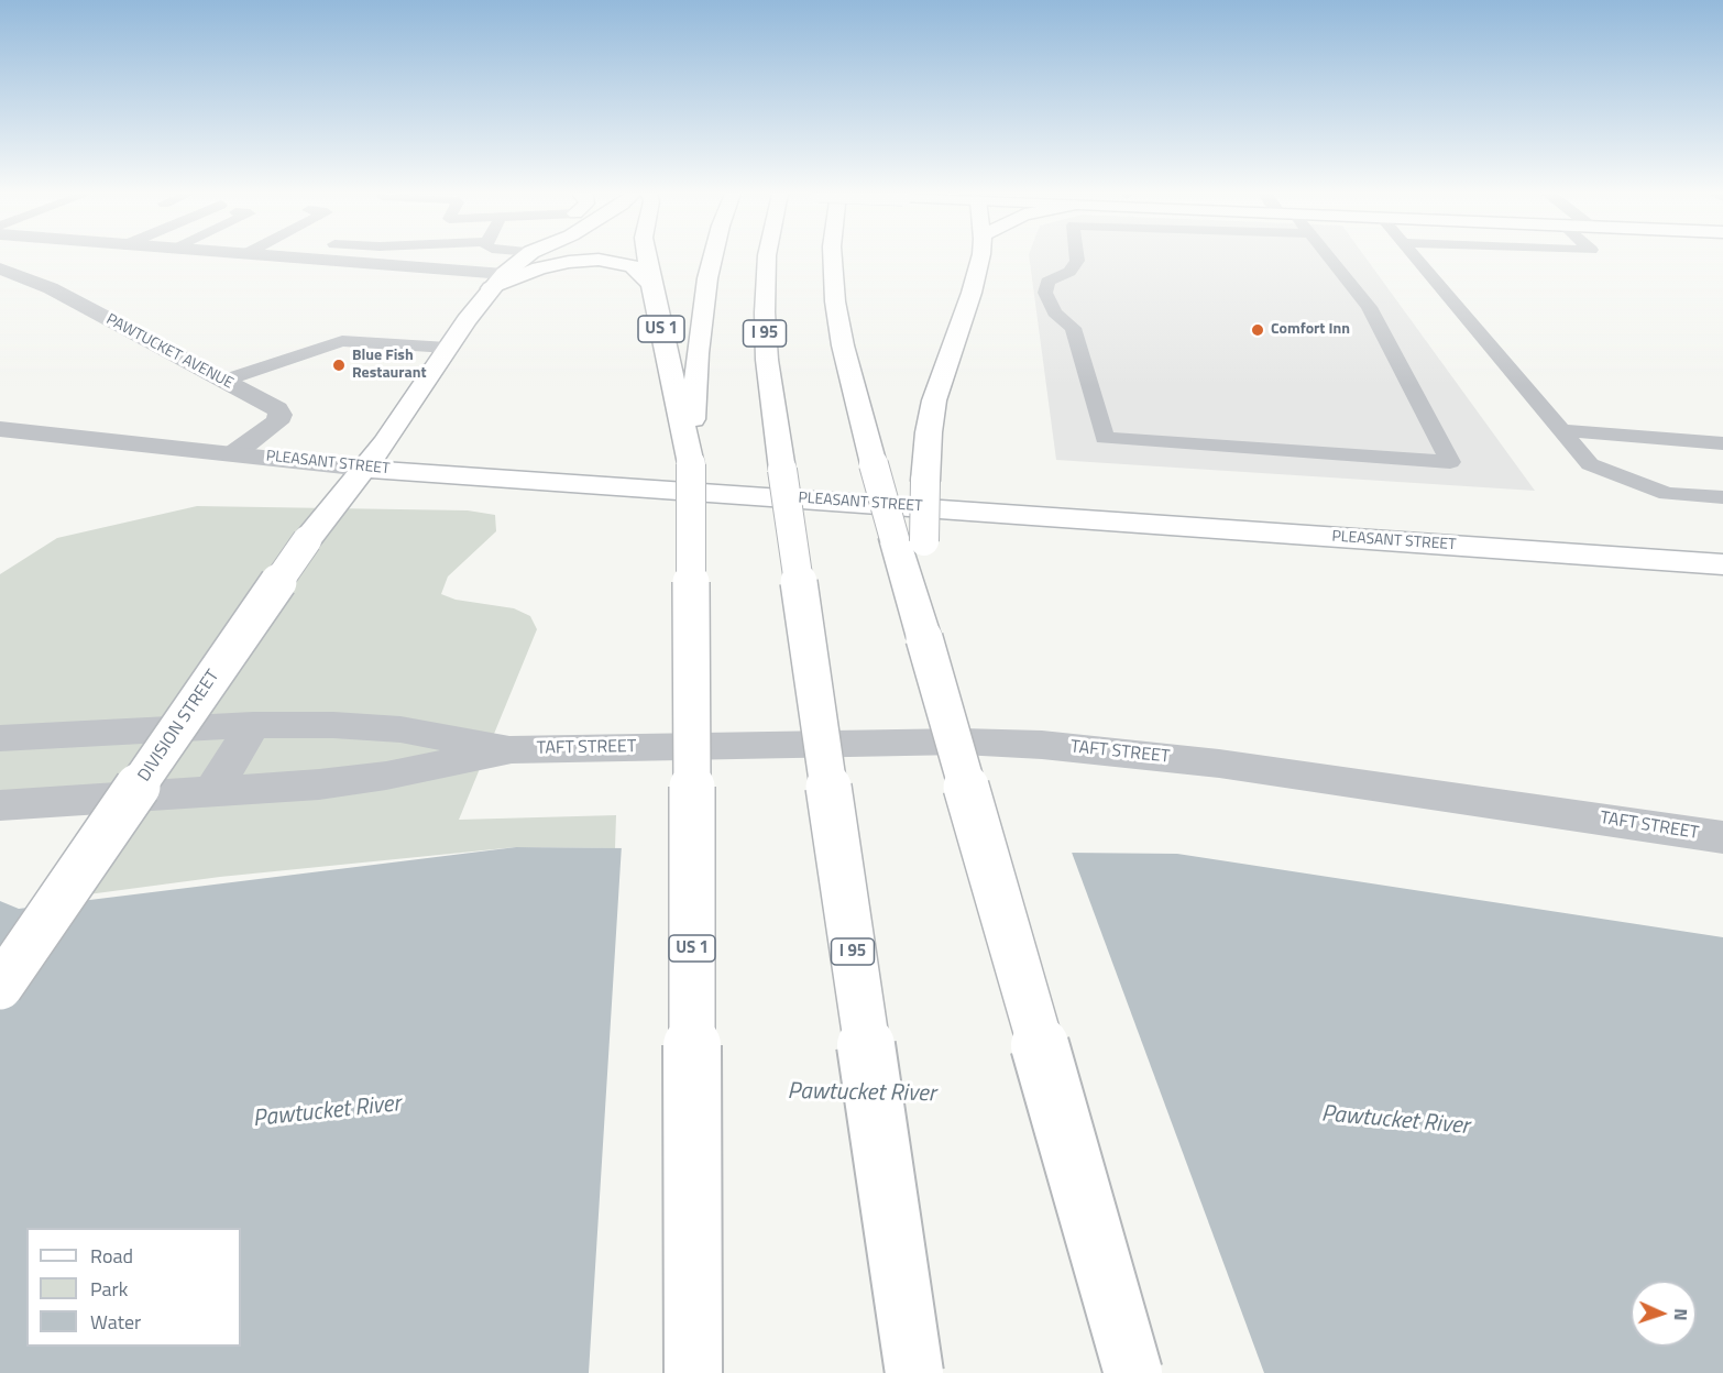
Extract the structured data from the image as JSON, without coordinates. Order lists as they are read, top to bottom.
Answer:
{
  "streets": {
    "main road": [
      "US 1",
      "I 95",
      "PLEASANT STREET",
      "DIVISION STREET"
    ],
    "street": ["PAWTUCKET AVENUE", "TAFT STREET"]
  },
  "crossings": [
    ["PAWTUCKET AVENUE", "PLEASANT STREET"],
    ["PLEASANT STREET", "DIVISION STREET"]
  ],
  "water": ["Pawtucket River"],
  "places": ["Comfort Inn", "Blue Fish Restaurant"],
  "legend": ["Road", "Park", "Water"],
  "north": "right"
}
